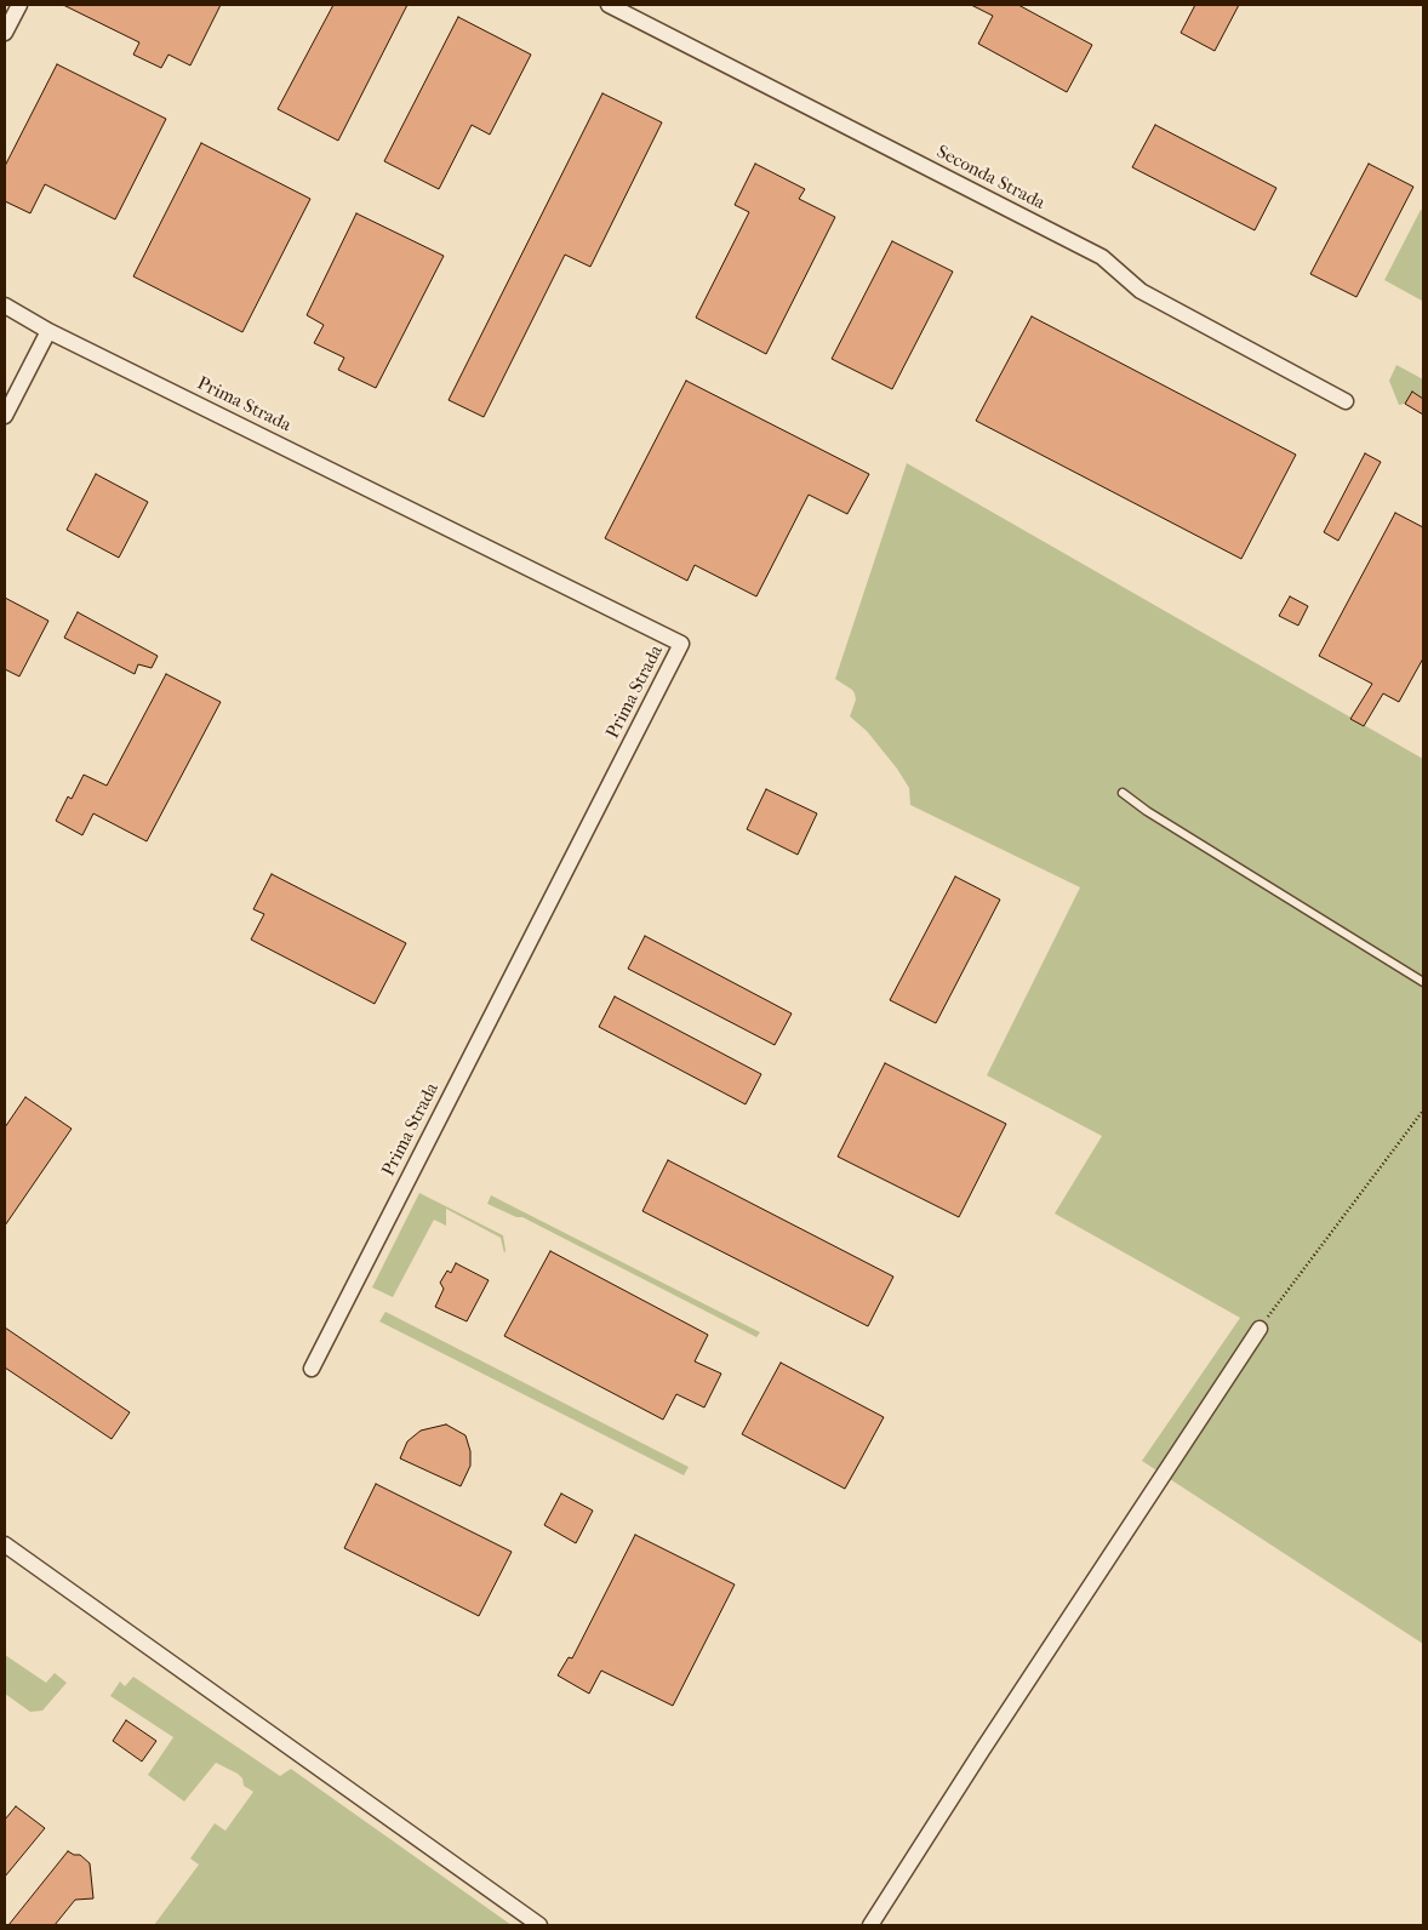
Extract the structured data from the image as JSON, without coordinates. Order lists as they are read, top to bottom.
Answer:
{
  "streets": {
    "street": ["Seconda Strada", "Prima Strada"]
  }
}
